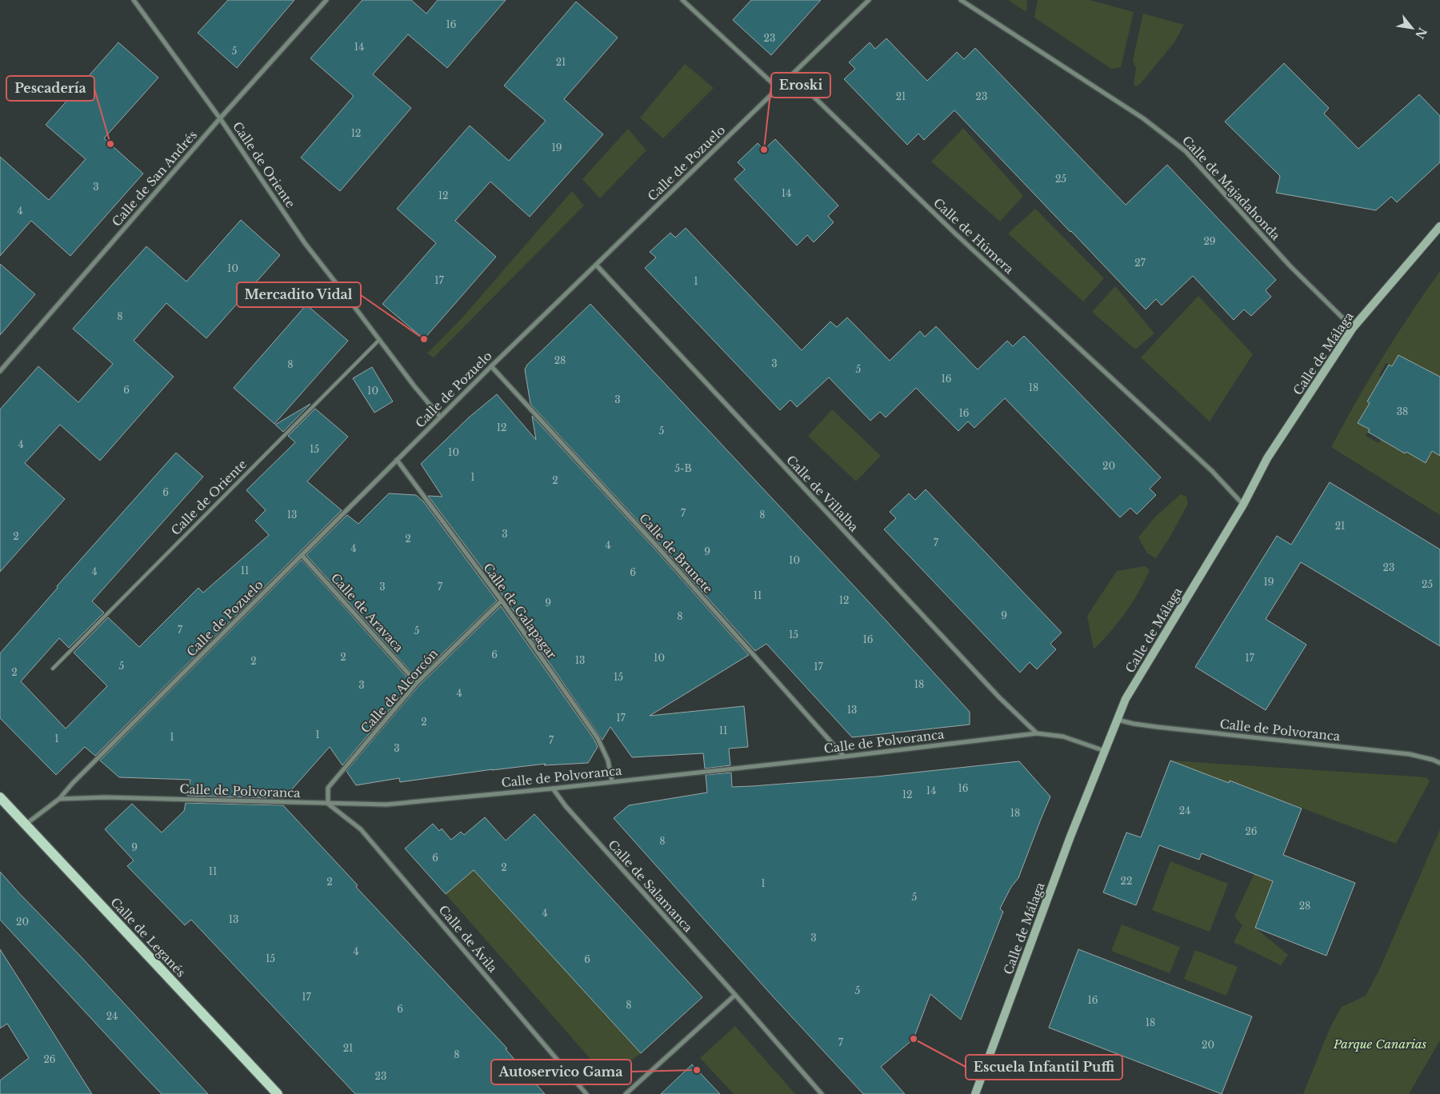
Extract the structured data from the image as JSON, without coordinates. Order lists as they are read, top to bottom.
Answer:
{
  "streets": {
    "main road": ["Calle de Málaga", "Calle de Leganés"],
    "street": [
      "Calle de Pozuelo",
      "Calle de Oriente",
      "Calle de San Andrés",
      "Calle de Majadahonda",
      "Calle de Húmera",
      "Calle de Villalba",
      "Calle de Brunete",
      "Calle de Galapagar",
      "Calle de Aravaca",
      "Calle de Alcorcón",
      "Calle de Polvoranca",
      "Calle de Salamanca",
      "Calle de Ávila"
    ]
  },
  "crossings": [
    ["Calle de Pozuelo", "Calle de Oriente"],
    ["Calle de Pozuelo", "Calle de Húmera"],
    ["Calle de Pozuelo", "Calle de Villalba"],
    ["Calle de Pozuelo", "Calle de Brunete"],
    ["Calle de Pozuelo", "Calle de Galapagar"],
    ["Calle de Pozuelo", "Calle de Aravaca"],
    ["Calle de Pozuelo", "Calle de Polvoranca"],
    ["Calle de Oriente", "Calle de San Andrés"],
    ["Calle de Majadahonda", "Calle de Málaga"],
    ["Calle de Húmera", "Calle de Málaga"],
    ["Calle de Málaga", "Calle de Polvoranca"],
    ["Calle de Villalba", "Calle de Polvoranca"],
    ["Calle de Brunete", "Calle de Polvoranca"],
    ["Calle de Galapagar", "Calle de Alcorcón"],
    ["Calle de Galapagar", "Calle de Polvoranca"],
    ["Calle de Aravaca", "Calle de Alcorcón"],
    ["Calle de Alcorcón", "Calle de Polvoranca"],
    ["Calle de Alcorcón", "Calle de Ávila"],
    ["Calle de Polvoranca", "Calle de Salamanca"],
    ["Calle de Polvoranca", "Calle de Ávila"]
  ],
  "parks": ["Parque Canarias"],
  "places": [
    "Pescadería",
    "Eroski",
    "Mercadito Vidal",
    "Escuela Infantil Puffi",
    "Autoservico Gama"
  ],
  "house_numbers": [
    "16",
    "23",
    "14",
    "5",
    "21",
    "21",
    "23",
    "12",
    "19",
    "25",
    "3",
    "14",
    "12",
    "4",
    "29",
    "27",
    "10",
    "17",
    "1",
    "8",
    "28",
    "3",
    "8",
    "5",
    "16",
    "18",
    "6",
    "10",
    "3",
    "38",
    "16",
    "12",
    "5",
    "4",
    "15",
    "10",
    "20",
    "5-B",
    "1",
    "2",
    "6",
    "7",
    "13",
    "8",
    "21",
    "3",
    "2",
    "2",
    "7",
    "4",
    "4",
    "9",
    "10",
    "23",
    "11",
    "4",
    "6",
    "19",
    "25",
    "3",
    "7",
    "11",
    "12",
    "9",
    "9",
    "8",
    "7",
    "5",
    "15",
    "16",
    "6",
    "2",
    "10",
    "17",
    "13",
    "2",
    "5",
    "17",
    "2",
    "15",
    "18",
    "3",
    "4",
    "13",
    "17",
    "2",
    "11",
    "1",
    "1",
    "1",
    "7",
    "3",
    "16",
    "14",
    "12",
    "24",
    "18",
    "26",
    "8",
    "9",
    "6",
    "2",
    "11",
    "22",
    "2",
    "1",
    "5",
    "28",
    "4",
    "13",
    "20",
    "3",
    "4",
    "15",
    "6",
    "5",
    "17",
    "16",
    "8",
    "6",
    "24",
    "18",
    "7",
    "20",
    "21",
    "8",
    "26",
    "23"
  ],
  "north": "bottom right"
}
